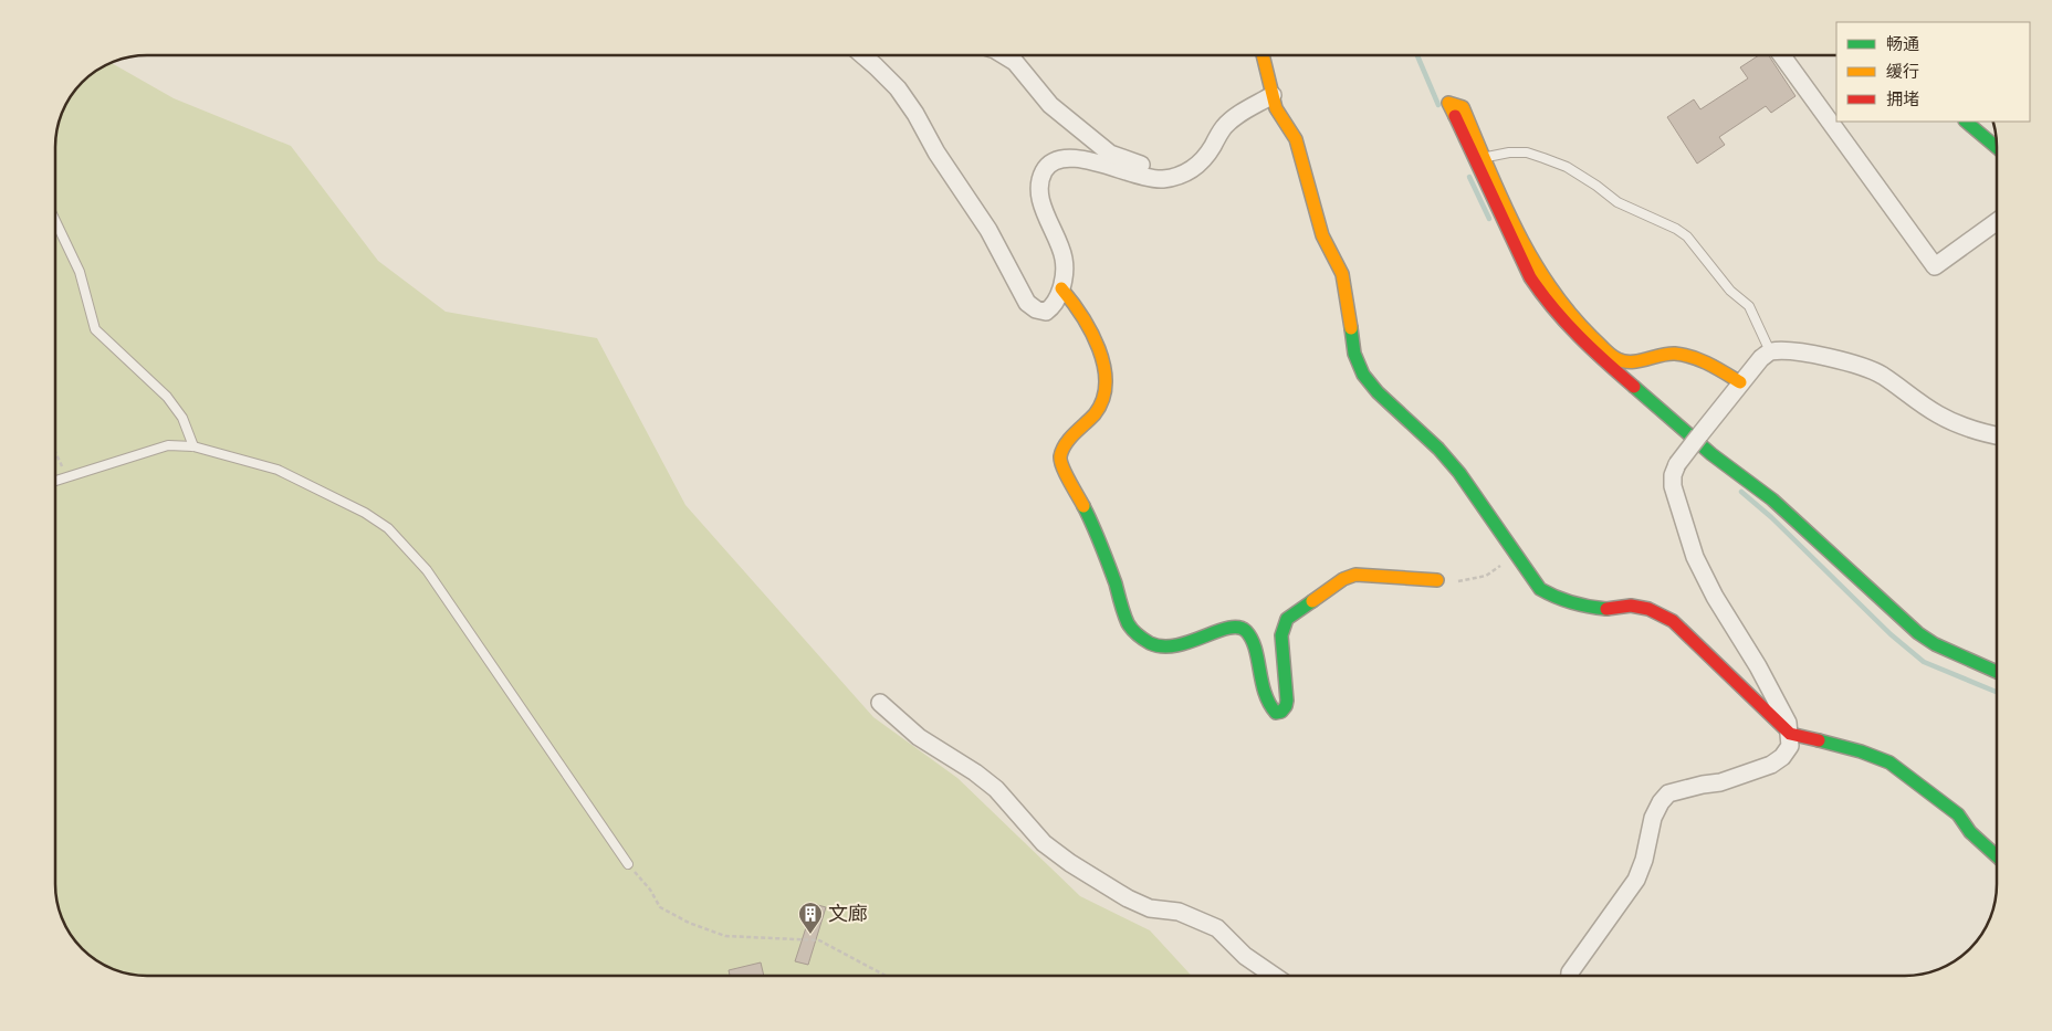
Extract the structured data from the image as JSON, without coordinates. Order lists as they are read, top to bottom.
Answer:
{
  "places": {
    "building": ["文廊"]
  },
  "legend": ["畅通", "缓行", "拥堵"]
}
